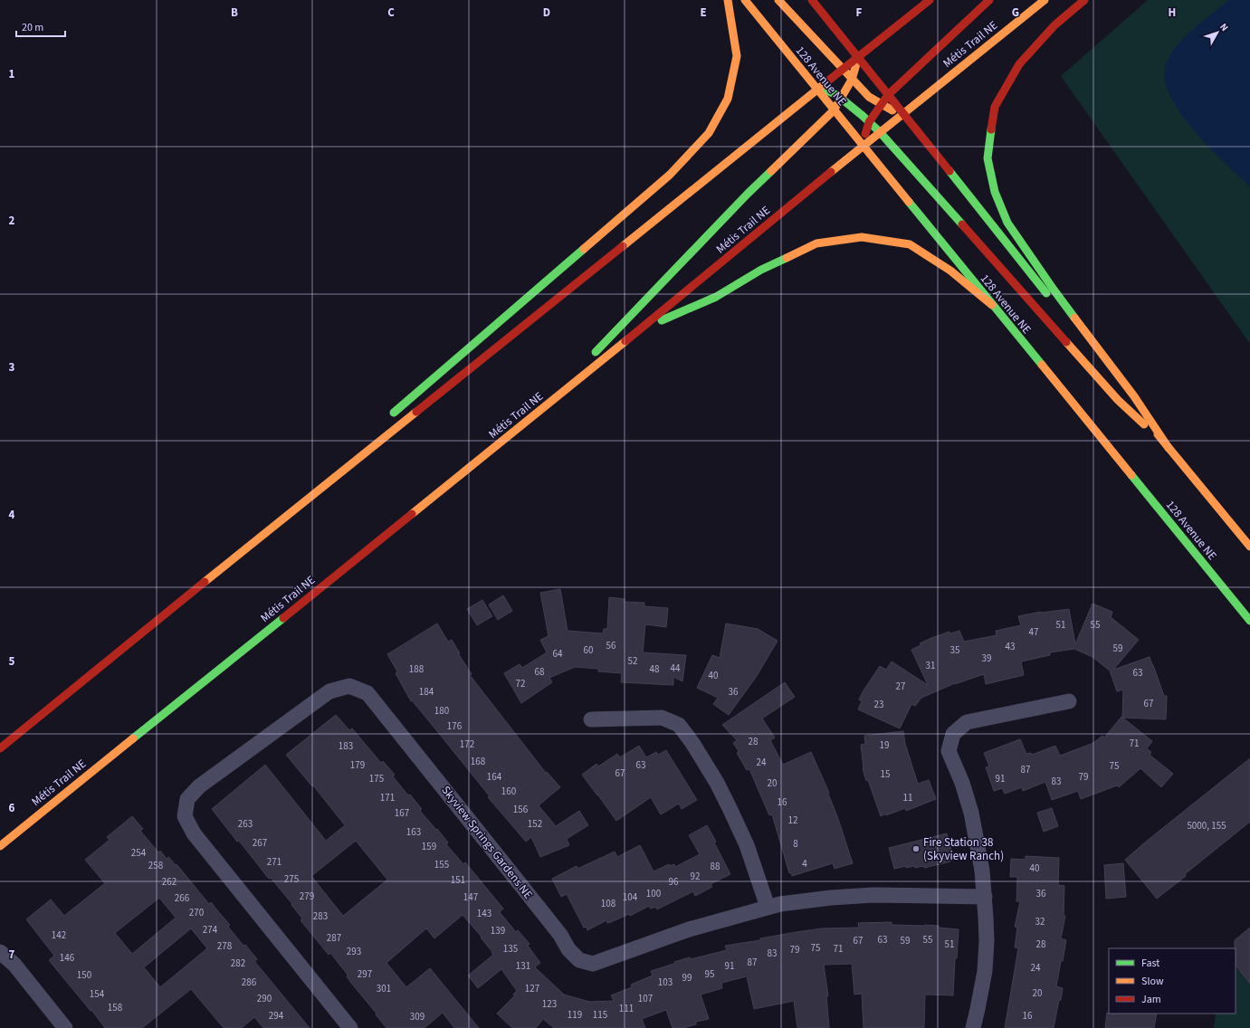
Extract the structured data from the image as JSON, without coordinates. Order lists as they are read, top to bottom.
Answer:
{
  "streets": {
    "main road": ["Métis Trail NE", "128 Avenue NE"],
    "street": ["Skyview Springs Gardens NE"]
  },
  "crossings": [
    ["Métis Trail NE", "128 Avenue NE"]
  ],
  "places": ["Fire Station 38 (Skyview Ranch)"],
  "house_numbers": [
    "51",
    "55",
    "47",
    "56",
    "43",
    "59",
    "60",
    "35",
    "64",
    "39",
    "52",
    "31",
    "44",
    "188",
    "48",
    "68",
    "63",
    "40",
    "72",
    "27",
    "184",
    "36",
    "67",
    "23",
    "180",
    "176",
    "28",
    "71",
    "172",
    "19",
    "183",
    "168",
    "24",
    "179",
    "63",
    "75",
    "87",
    "67",
    "15",
    "164",
    "79",
    "175",
    "91",
    "83",
    "20",
    "160",
    "171",
    "11",
    "16",
    "156",
    "167",
    "12",
    "263",
    "152",
    "5000, 155",
    "163",
    "267",
    "8",
    "159",
    "254",
    "271",
    "4",
    "155",
    "258",
    "88",
    "40",
    "92",
    "275",
    "151",
    "262",
    "96",
    "100",
    "36",
    "279",
    "147",
    "104",
    "266",
    "108",
    "270",
    "143",
    "283",
    "32",
    "274",
    "139",
    "142",
    "287",
    "63",
    "55",
    "67",
    "59",
    "51",
    "28",
    "278",
    "75",
    "135",
    "71",
    "79",
    "293",
    "83",
    "146",
    "87",
    "282",
    "131",
    "91",
    "24",
    "297",
    "95",
    "150",
    "99",
    "286",
    "103",
    "301",
    "127",
    "20",
    "154",
    "290",
    "107",
    "123",
    "158",
    "111",
    "119",
    "115",
    "294",
    "16",
    "309"
  ],
  "legend": ["Fast", "Slow", "Jam"],
  "scale_bar": "20 m",
  "north": "top right",
  "grid": {
    "columns": [
      "B",
      "C",
      "D",
      "E",
      "F",
      "G",
      "H"
    ],
    "rows": [
      "1",
      "2",
      "3",
      "4",
      "5",
      "6",
      "7"
    ]
  }
}
